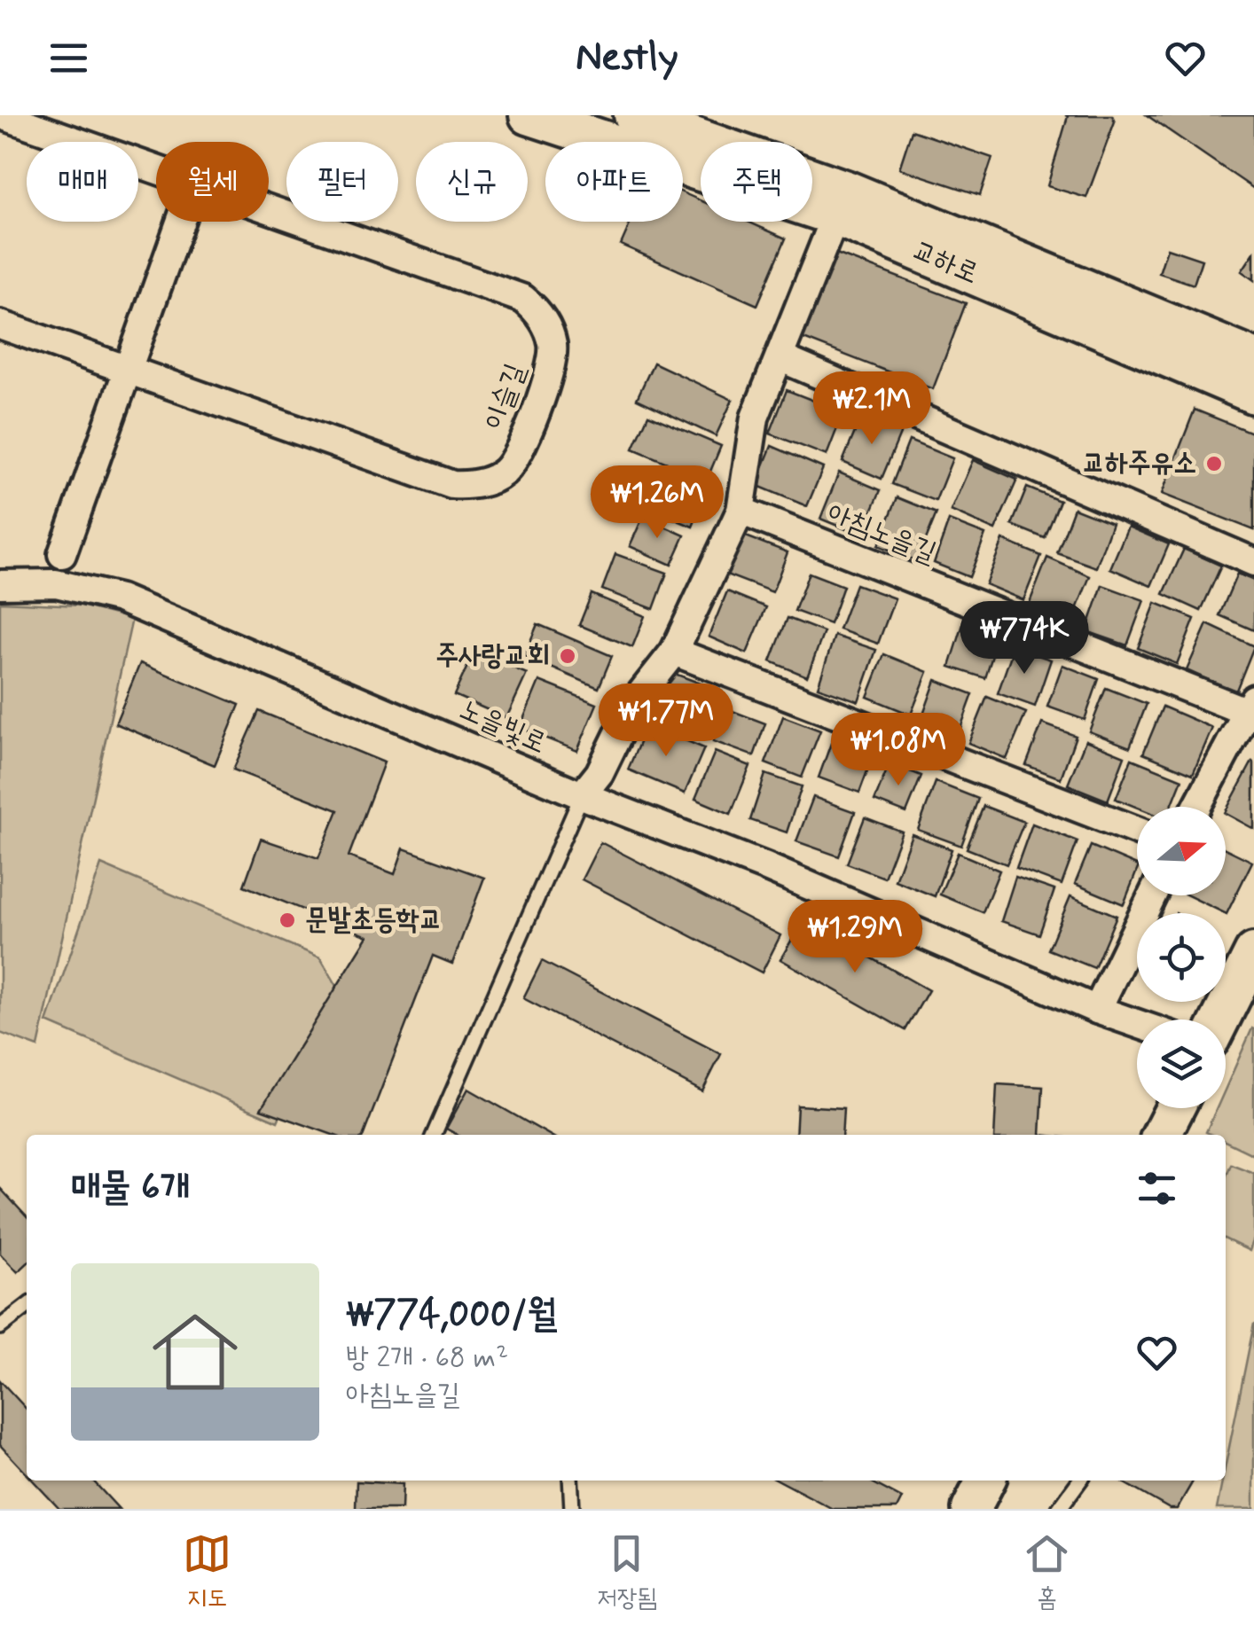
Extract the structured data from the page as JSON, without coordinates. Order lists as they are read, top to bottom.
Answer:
{
  "streets": {
    "street": [
      "교하로",
      "이슬길",
      "아침노을길",
      "노을빛로"
    ]
  },
  "places": ["교하주유소", "주사랑교회", "문발초등학교"],
  "north": "right",
  "page": {
    "header": "Nestly",
    "chip": [
      "매매",
      "월세",
      "필터",
      "신규",
      "아파트",
      "주택"
    ],
    "price": [
      "₩2.1M",
      "₩1.26M",
      "₩774K",
      "₩1.77M",
      "₩1.08M",
      "₩1.29M"
    ],
    "heading": "매물 6개",
    "list": [
      {
        "name": "₩774,000/월",
        "note": "방 2개 · 68 m² · 아침노을길"
      }
    ],
    "tabs": ["지도", "저장됨", "홈"]
  }
}
